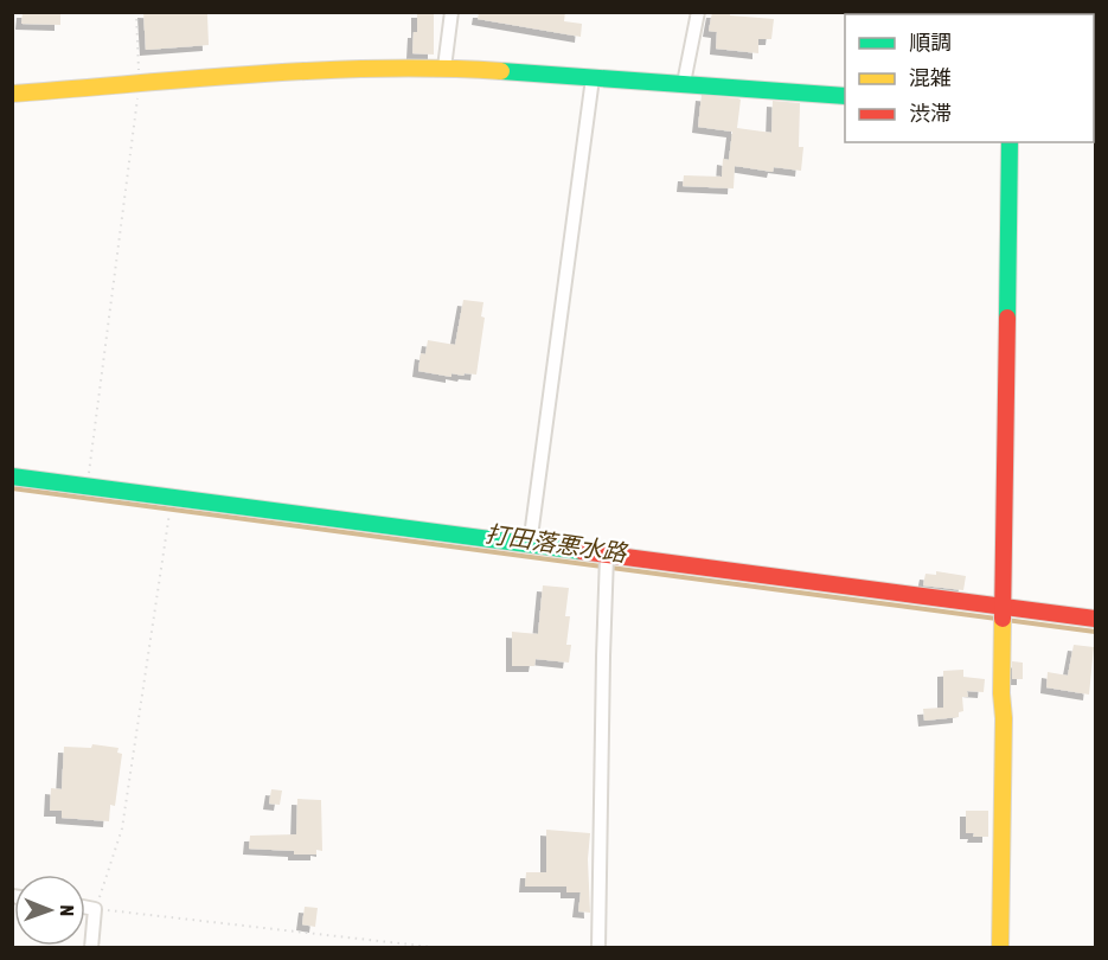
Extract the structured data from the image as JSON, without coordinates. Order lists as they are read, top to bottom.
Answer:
{
  "water": ["打田落悪水路"],
  "legend": ["順調", "混雑", "渋滞"],
  "north": "right"
}
